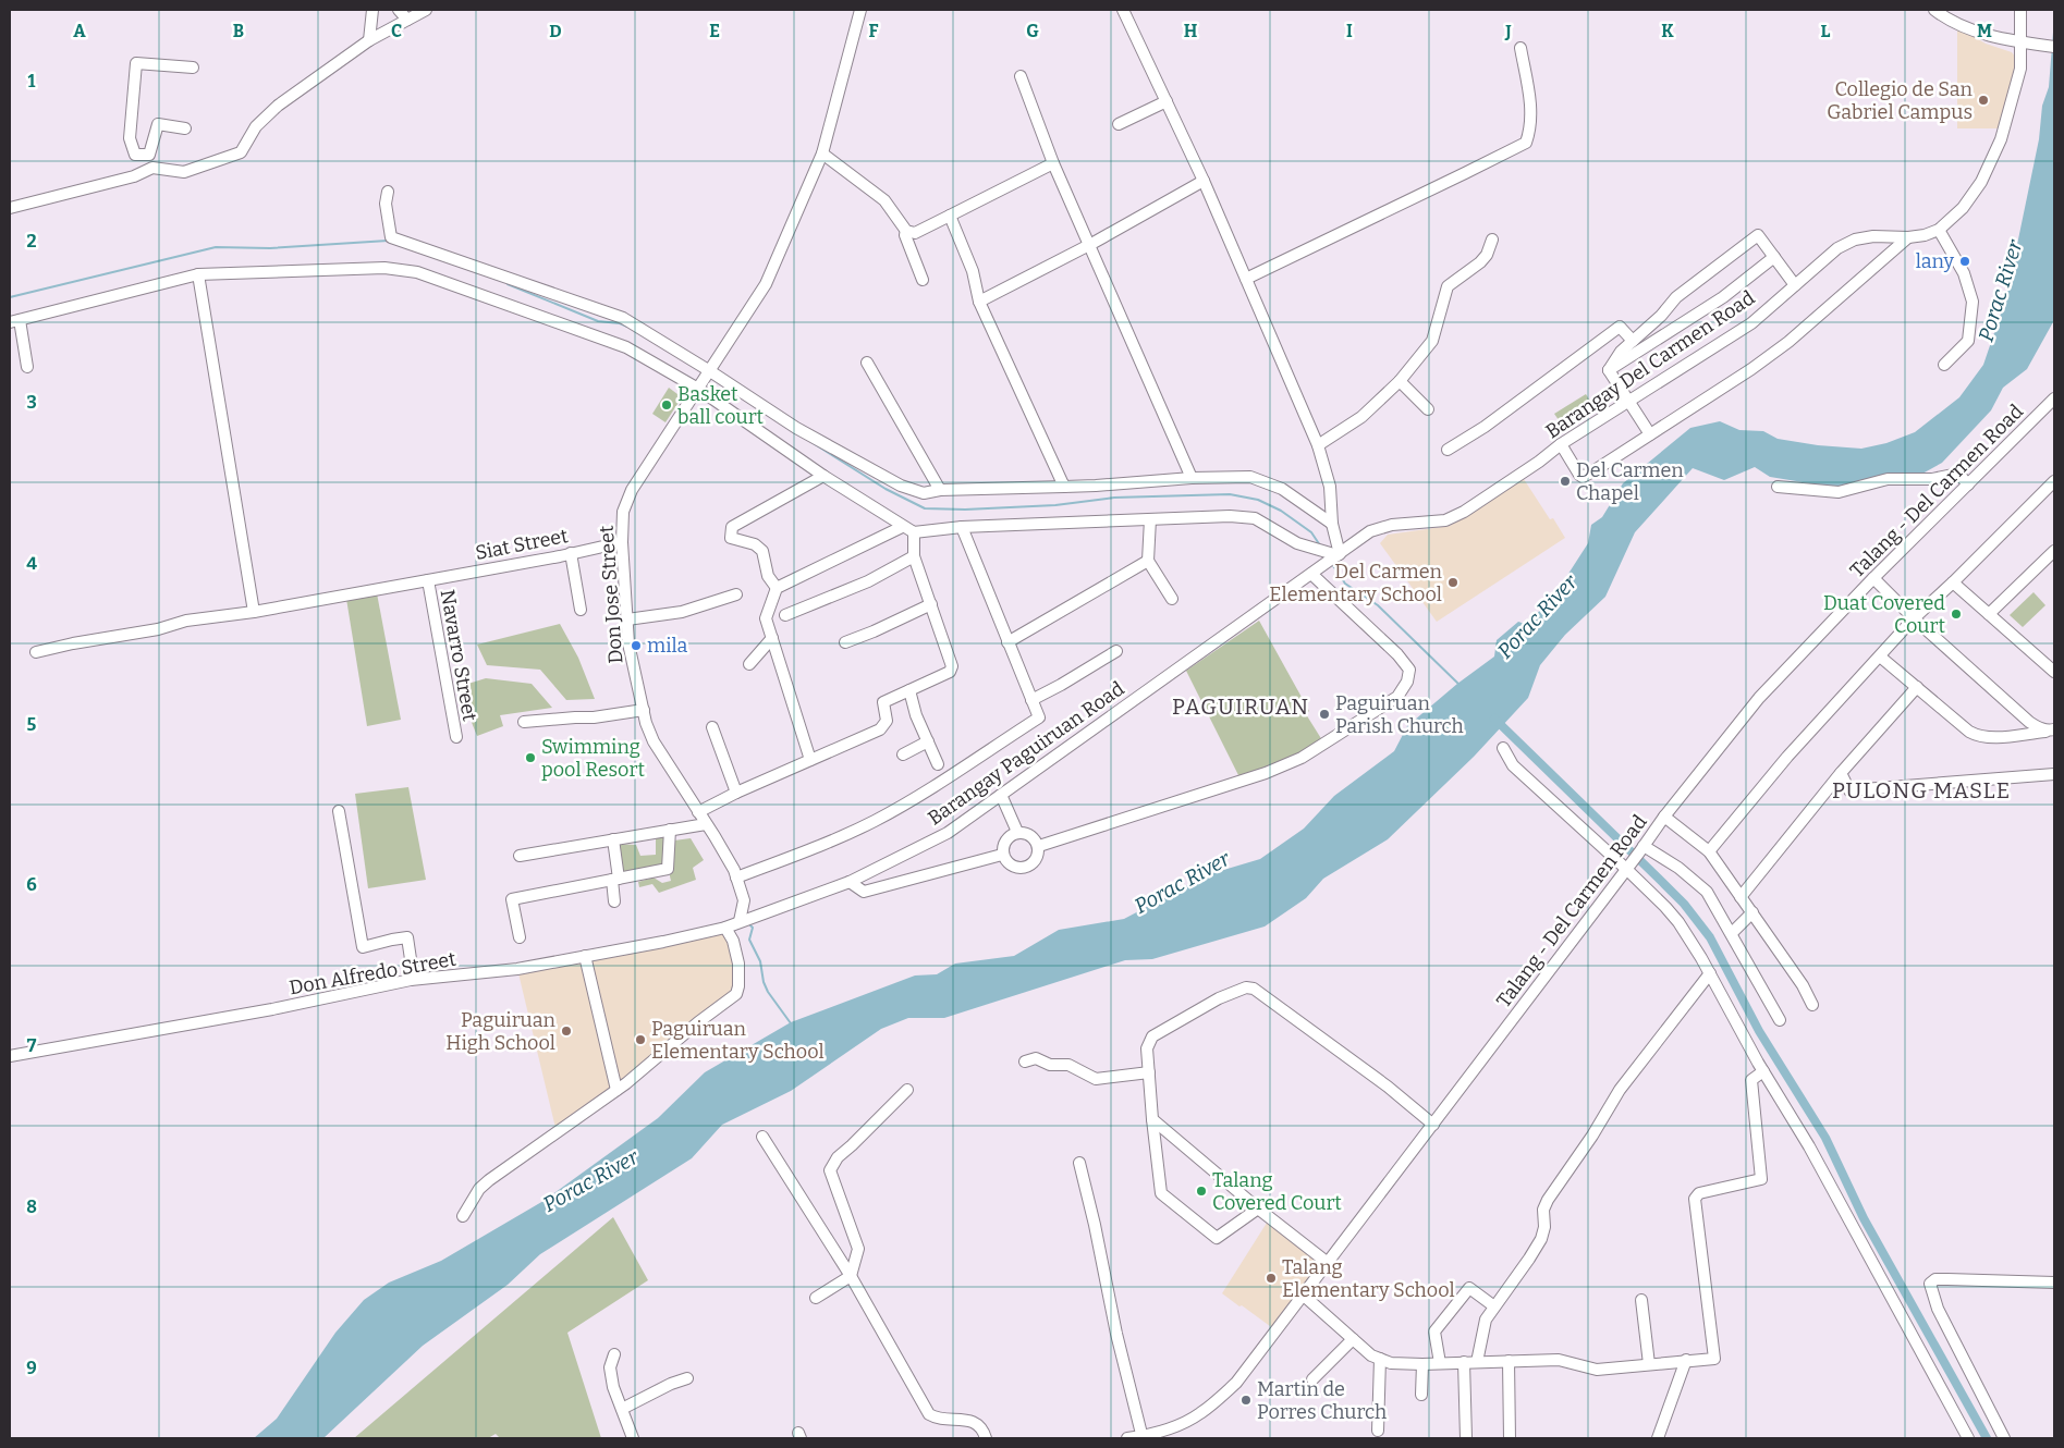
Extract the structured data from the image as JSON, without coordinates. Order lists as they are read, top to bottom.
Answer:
{
  "streets": {
    "street": [
      "Barangay Del Carmen Road",
      "Talang - Del Carmen Road",
      "Siat Street",
      "Don Jose Street",
      "Navarro Street",
      "Barangay Paguiruan Road",
      "Don Alfredo Street"
    ]
  },
  "crossings": [
    ["Barangay Del Carmen Road", "Barangay Paguiruan Road"],
    ["Siat Street", "Don Jose Street"],
    ["Siat Street", "Navarro Street"],
    ["Don Jose Street", "Barangay Paguiruan Road"],
    ["Don Jose Street", "Don Alfredo Street"],
    ["Barangay Paguiruan Road", "Don Alfredo Street"]
  ],
  "districts": ["PAGUIRUAN", "PULONG MASLE"],
  "water": ["Porac River"],
  "places": [
    "Collegio de San Gabriel Campus",
    "lany",
    "Basket ball court",
    "Del Carmen Chapel",
    "Del Carmen Elementary School",
    "Duat Covered Court",
    "mila",
    "Paguiruan Parish Church",
    "Swimming pool Resort",
    "Paguiruan High School",
    "Paguiruan Elementary School",
    "Talang Covered Court",
    "Talang Elementary School",
    "Martin de Porres Church"
  ],
  "grid": {
    "columns": [
      "A",
      "B",
      "C",
      "D",
      "E",
      "F",
      "G",
      "H",
      "I",
      "J",
      "K",
      "L",
      "M"
    ],
    "rows": [
      "1",
      "2",
      "3",
      "4",
      "5",
      "6",
      "7",
      "8",
      "9"
    ]
  }
}
